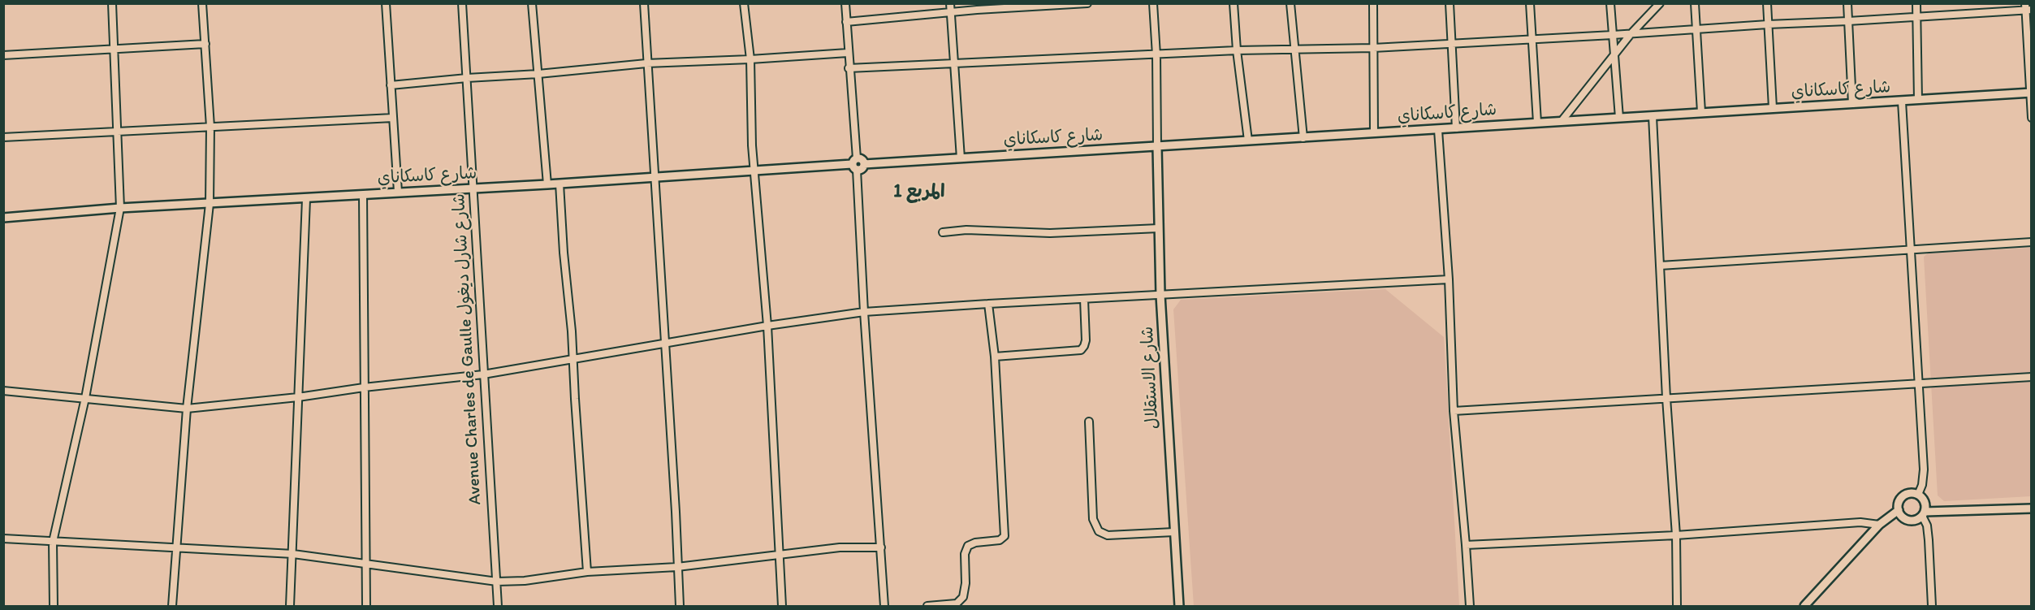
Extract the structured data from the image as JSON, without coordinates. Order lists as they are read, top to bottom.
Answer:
{
  "streets": {
    "street": ["شارع كاسكاناي", "Avenue Charles de Gaulle شارع شارل ديغول", "شارع الاستقلال"]
  },
  "crossings": [
    ["شارع كاسكاناي", "Avenue Charles de Gaulle شارع شارل ديغول"],
    ["شارع كاسكاناي", "شارع الاستقلال"]
  ],
  "districts": ["المربع 1"]
}
